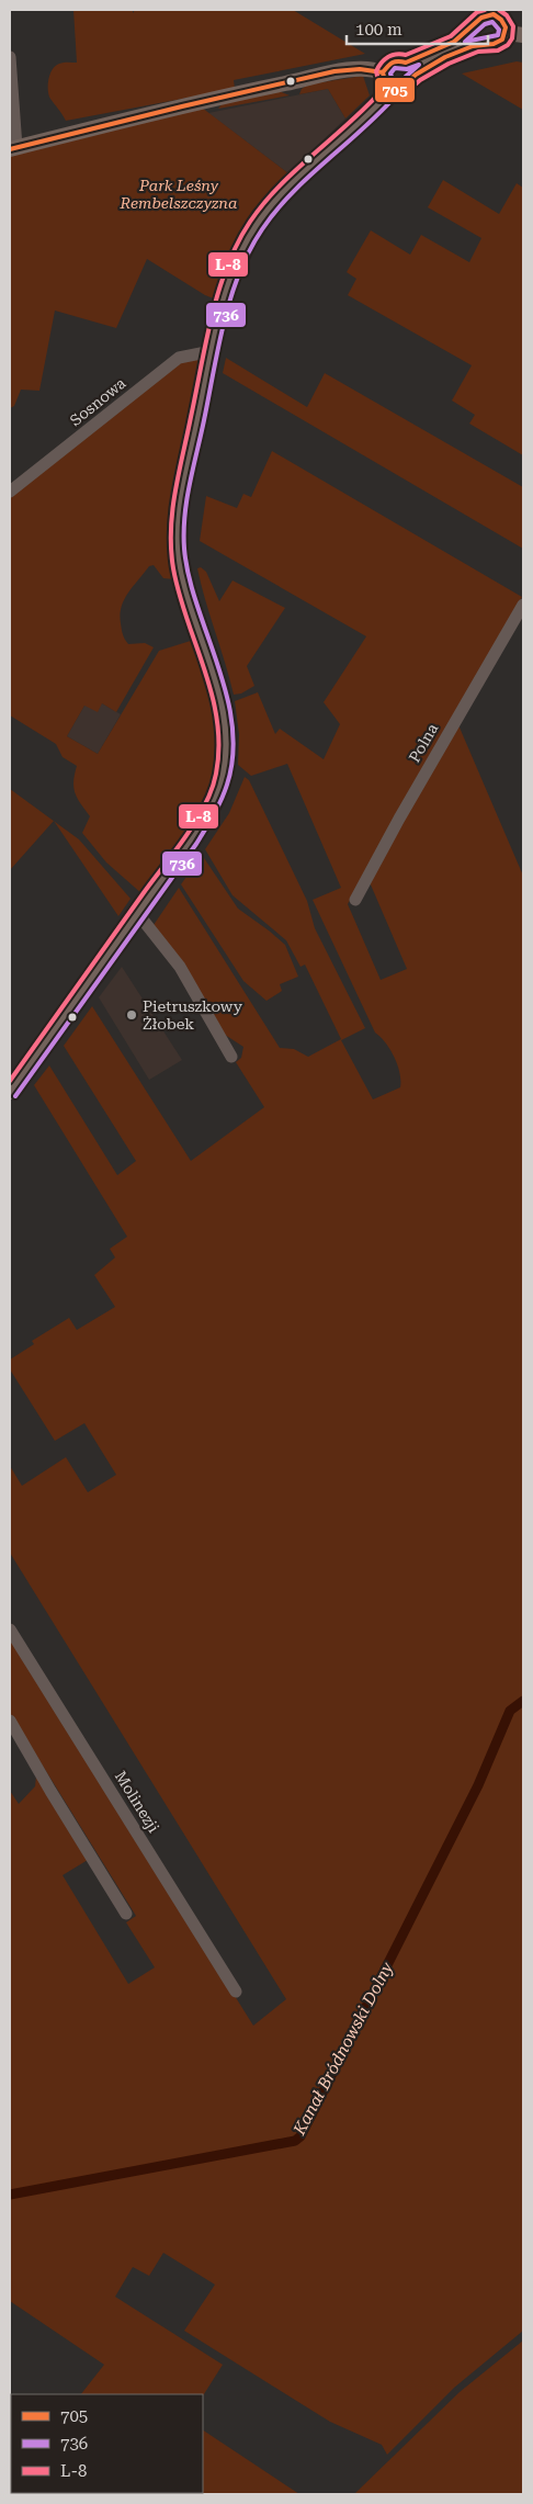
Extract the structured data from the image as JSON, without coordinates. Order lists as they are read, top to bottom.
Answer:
{
  "streets": {
    "street": ["Sosnowa", "Polna", "Molinezji"]
  },
  "water": ["Kanał Bródnowski Dolny"],
  "parks": ["Park Leśny Rembelszczyzna"],
  "places": ["Pietruszkowy Żłobek"],
  "lines": ["transit line L-8", "transit line 705", "transit line 736"],
  "legend": ["705", "736", "L-8"],
  "scale_bar": "100 m"
}
